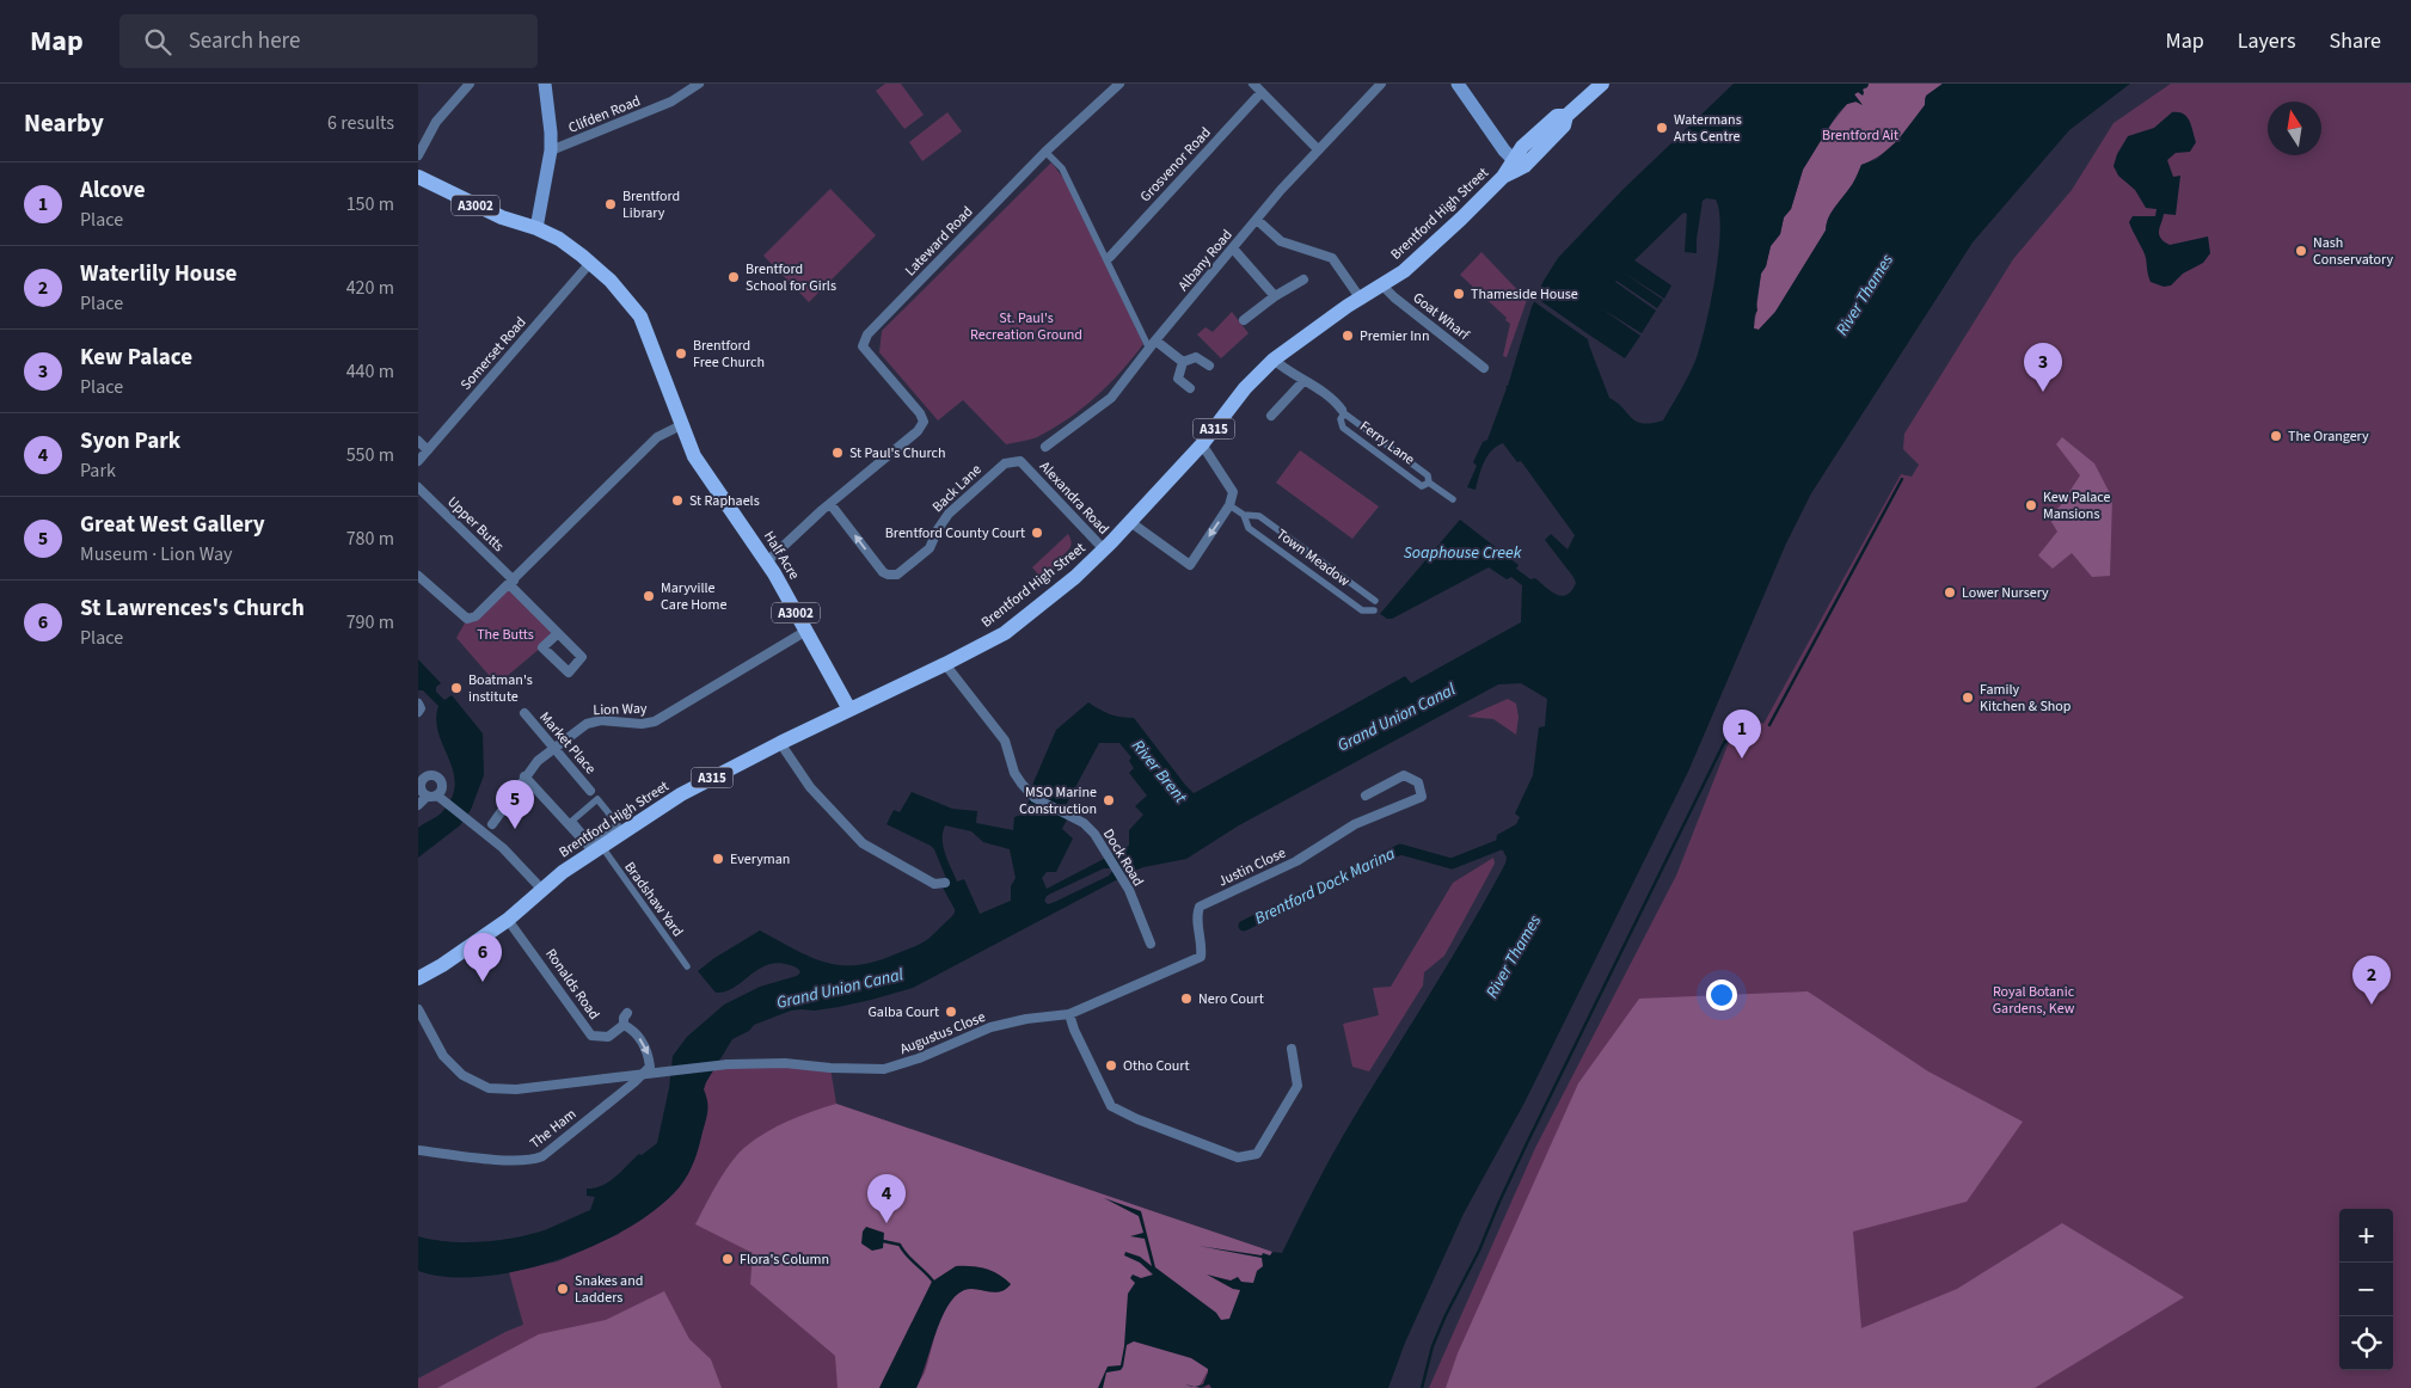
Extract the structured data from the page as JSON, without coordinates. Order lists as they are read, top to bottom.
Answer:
{
  "streets": {
    "main road": [
      "A3002",
      "Brentford High Street",
      "A315",
      "Half Acre"
    ],
    "street": [
      "Clifden Road",
      "Grosvenor Road",
      "Lateward Road",
      "Albany Road",
      "Goat Wharf",
      "Somerset Road",
      "Ferry Lane",
      "Back Lane",
      "Alexandra Road",
      "Upper Butts",
      "Town Meadow",
      "Lion Way",
      "Market Place",
      "Dock Road",
      "Justin Close",
      "Bradshaw Yard",
      "Ronalds Road",
      "Augustus Close",
      "The Ham"
    ]
  },
  "crossings": [
    ["A3002", "Somerset Road"],
    ["A3002", "Half Acre"],
    ["Brentford High Street", "Goat Wharf"],
    ["Brentford High Street", "Ferry Lane"],
    ["Brentford High Street", "Alexandra Road"],
    ["Brentford High Street", "Half Acre"],
    ["Brentford High Street", "Dock Road"],
    ["Brentford High Street", "Bradshaw Yard"],
    ["Brentford High Street", "Ronalds Road"],
    ["Lateward Road", "Back Lane"],
    ["Back Lane", "Alexandra Road"],
    ["Half Acre", "Lion Way"],
    ["Lion Way", "Market Place"],
    ["Justin Close", "Augustus Close"],
    ["Ronalds Road", "The Ham"]
  ],
  "water": [
    "River Thames",
    "Soaphouse Creek",
    "Grand Union Canal",
    "River Brent",
    "Brentford Dock Marina"
  ],
  "parks": [
    "Brentford Ait",
    "St. Paul's Recreation Ground",
    "The Butts",
    "Royal Botanic Gardens, Kew"
  ],
  "places": [
    "Watermans Arts Centre",
    "Brentford Library",
    "Nash Conservatory",
    "Brentford School for Girls",
    "Thameside House",
    "Premier Inn",
    "Brentford Free Church",
    "The Orangery",
    "St Paul's Church",
    "St Raphaels",
    "Kew Palace Mansions",
    "Brentford County Court",
    "Lower Nursery",
    "Maryville Care Home",
    "Boatman's institute",
    "Family Kitchen & Shop",
    "MSO Marine Construction",
    "Everyman",
    "Nero Court",
    "Galba Court",
    "Otho Court",
    "Flora's Column",
    "Snakes and Ladders"
  ],
  "north": "top",
  "page": {
    "header": "Map",
    "search": "Search here",
    "nav": ["Map", "Layers", "Share"],
    "heading": ["Nearby", "6 results"],
    "list": [
      {
        "mark": "1",
        "name": "Alcove",
        "note": "Place",
        "value": "150 m"
      },
      {
        "mark": "2",
        "name": "Waterlily House",
        "note": "Place",
        "value": "420 m"
      },
      {
        "mark": "3",
        "name": "Kew Palace",
        "note": "Place",
        "value": "440 m"
      },
      {
        "mark": "4",
        "name": "Syon Park",
        "note": "Park",
        "value": "550 m"
      },
      {
        "mark": "5",
        "name": "Great West Gallery",
        "note": "Museum · Lion Way",
        "value": "780 m"
      },
      {
        "mark": "6",
        "name": "St Lawrences's Church",
        "note": "Place",
        "value": "790 m"
      }
    ],
    "pins": [
      "3",
      "1",
      "5",
      "6",
      "2",
      "4"
    ],
    "map_buttons": ["+", "−"]
  }
}
